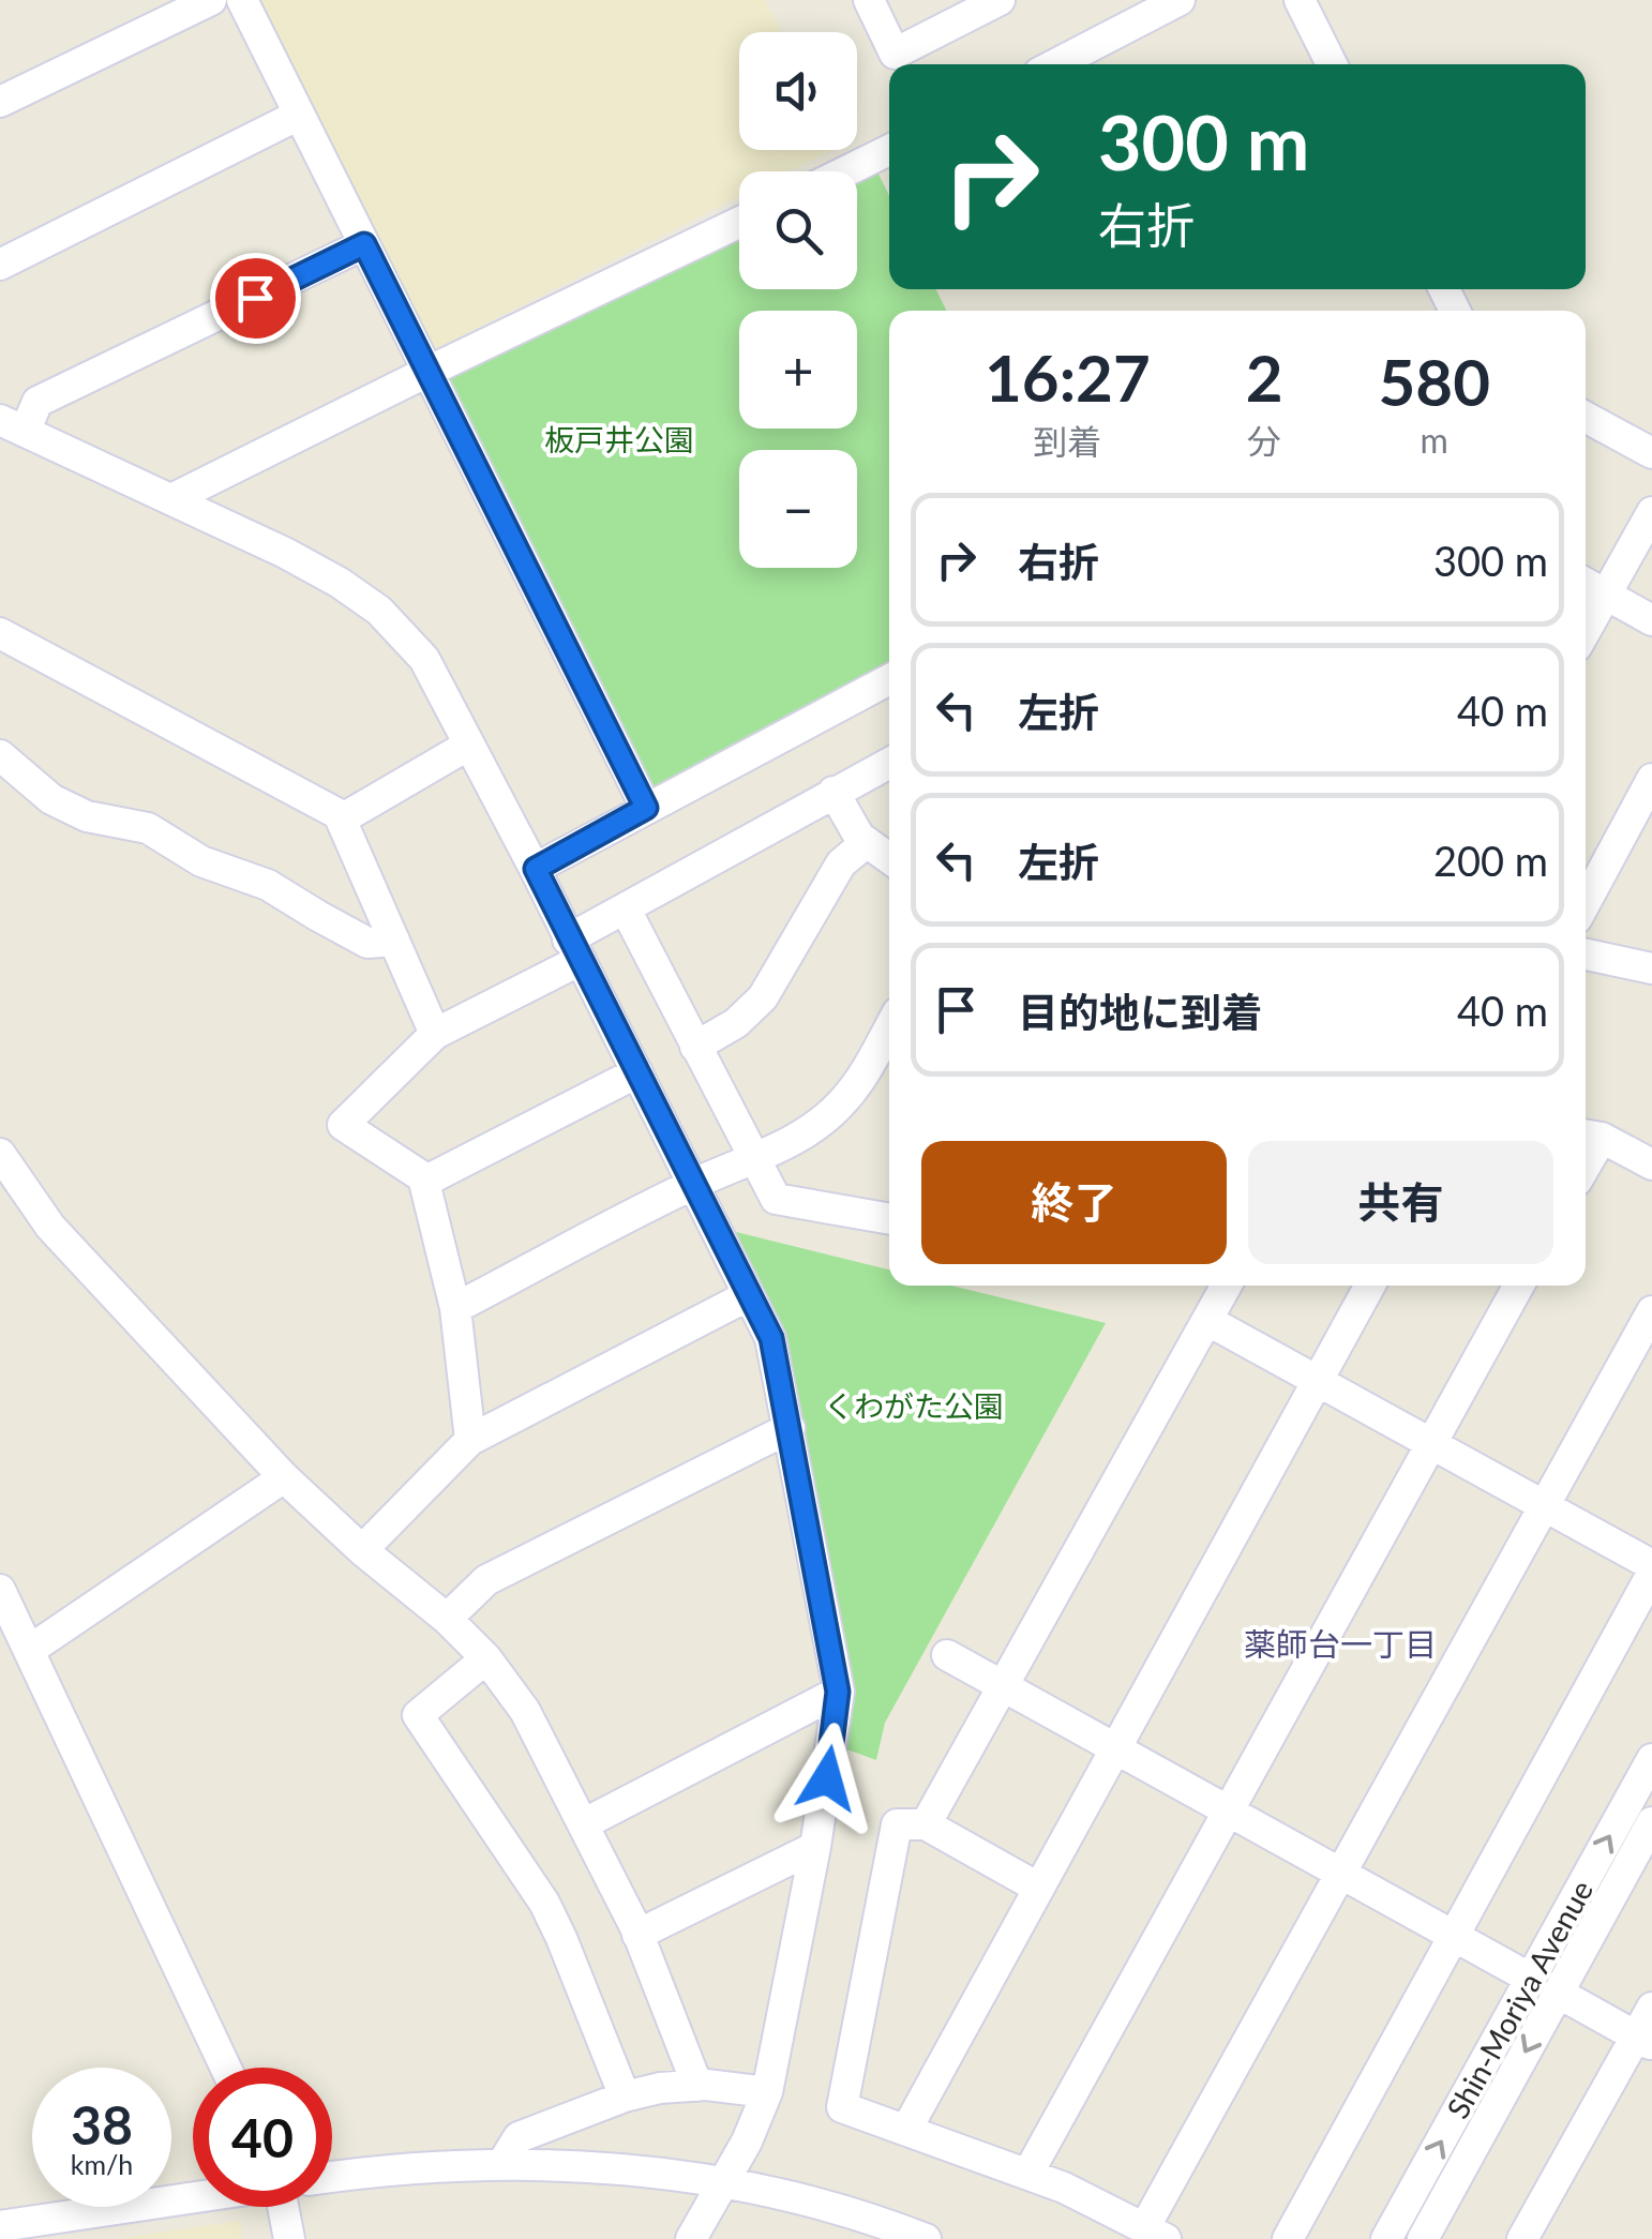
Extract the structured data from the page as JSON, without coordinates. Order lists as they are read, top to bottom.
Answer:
{
  "streets": {
    "street": ["Shin-Moriya Avenue"]
  },
  "districts": ["薬師台一丁目"],
  "parks": ["板戸井公園", "くわがた公園"],
  "page": {
    "map_buttons": ["+", "−"],
    "turn": ["300 m", "右折"],
    "eta": [
      "16:27",
      "到着",
      "2",
      "分",
      "580",
      "m"
    ],
    "list": [
      {
        "name": "右折",
        "value": "300 m"
      },
      {
        "name": "左折",
        "value": "40 m"
      },
      {
        "name": "左折",
        "value": "200 m"
      },
      {
        "name": "目的地に到着",
        "value": "40 m"
      }
    ],
    "buttons": ["終了", "共有"],
    "speed": "38 km/h",
    "limit": "40"
  }
}
